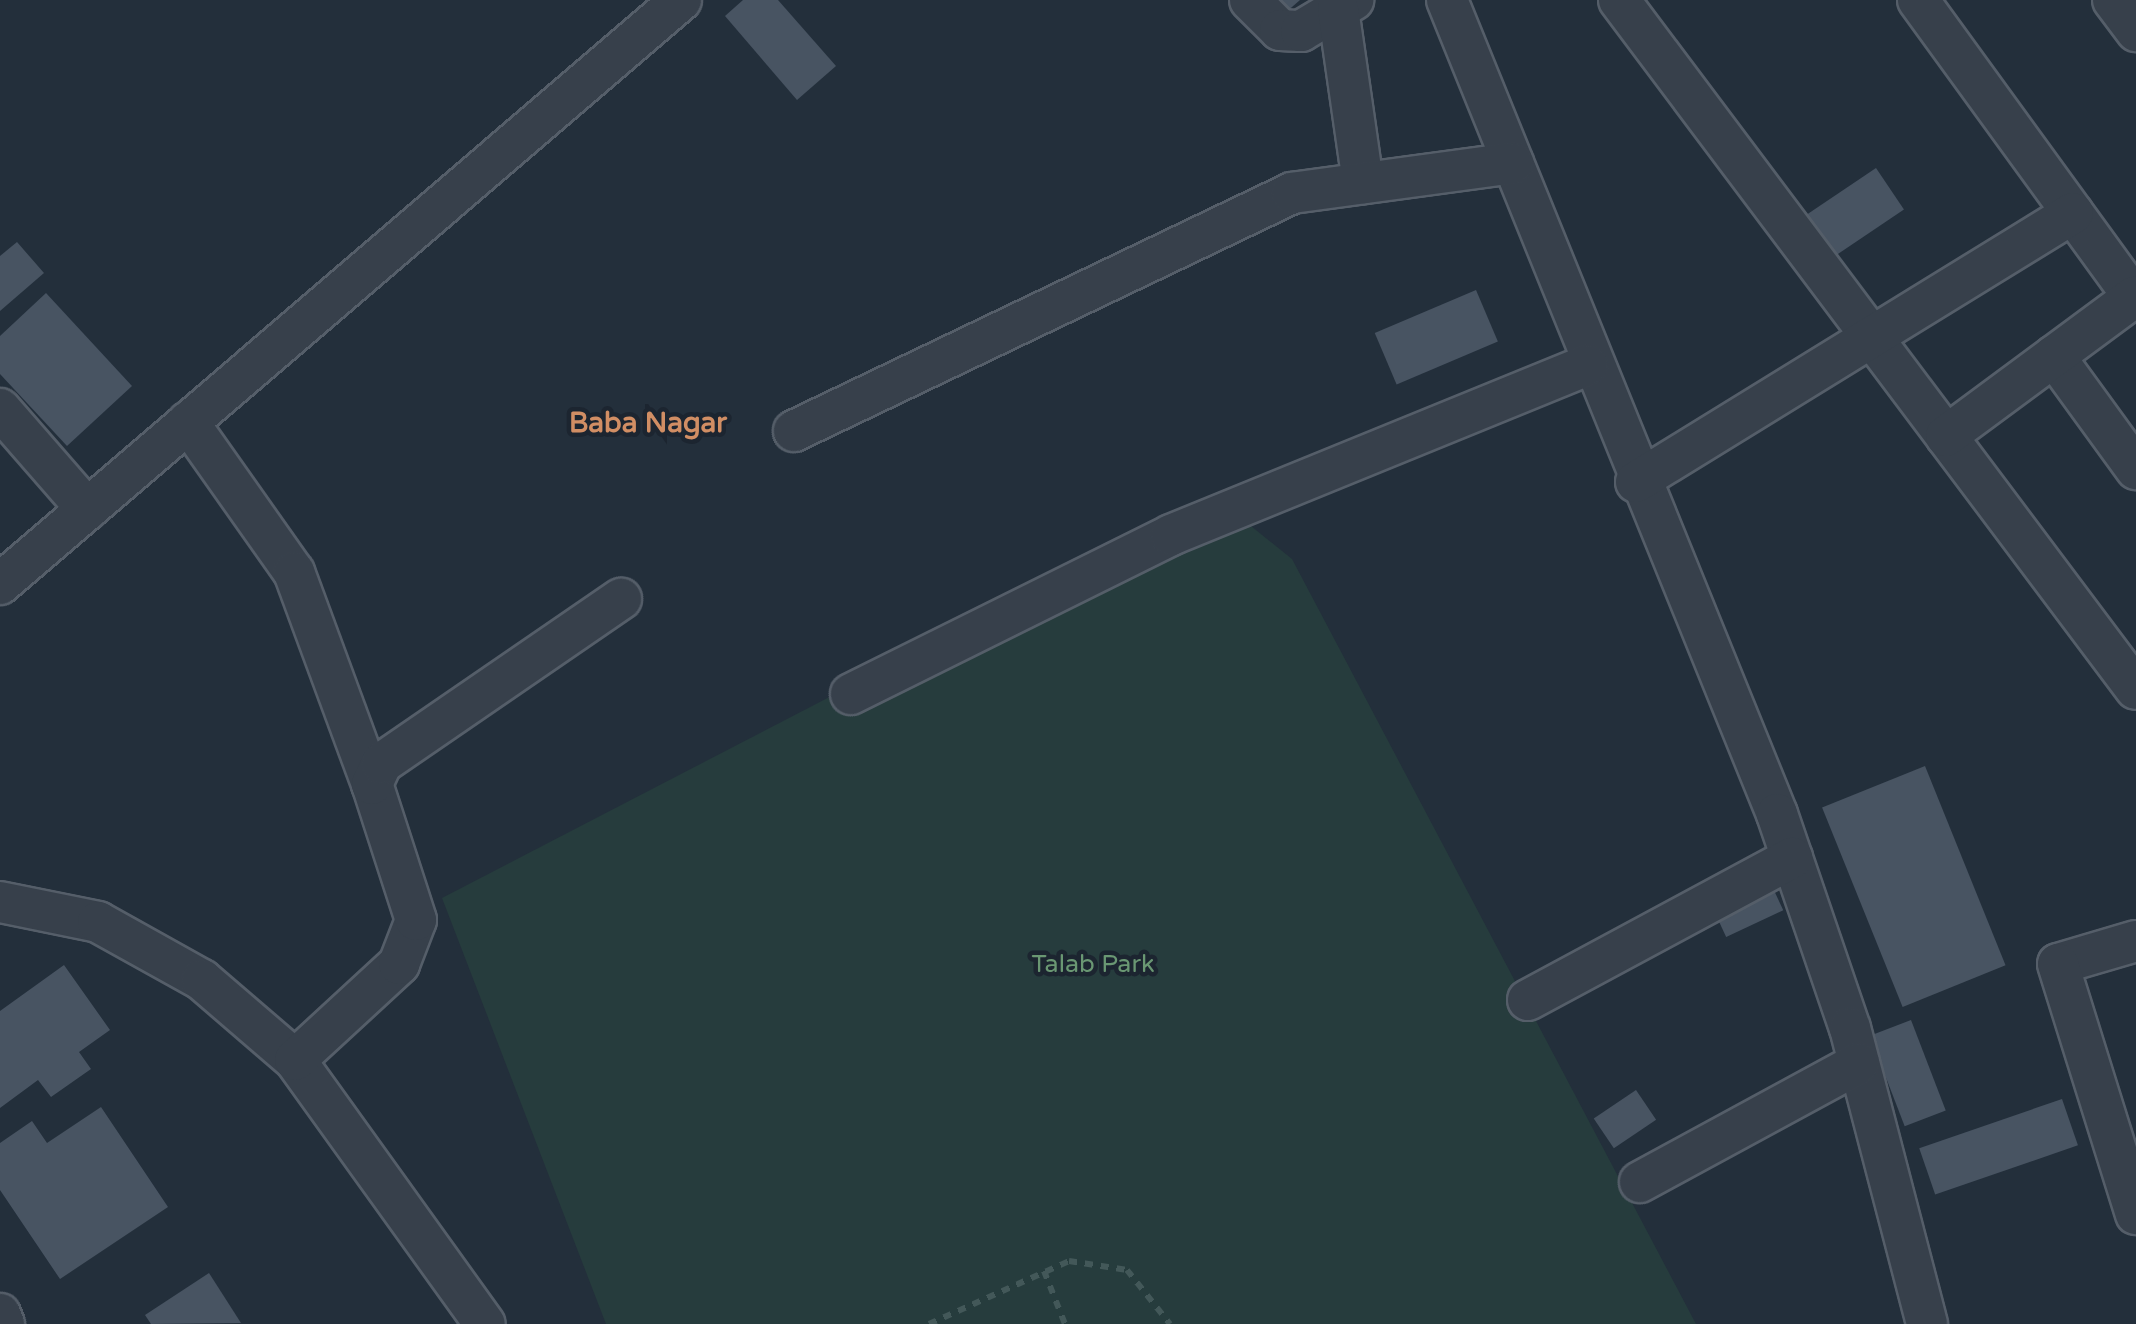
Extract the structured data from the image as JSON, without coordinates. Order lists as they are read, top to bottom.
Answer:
{
  "districts": ["Baba Nagar"],
  "parks": ["Talab Park"]
}
